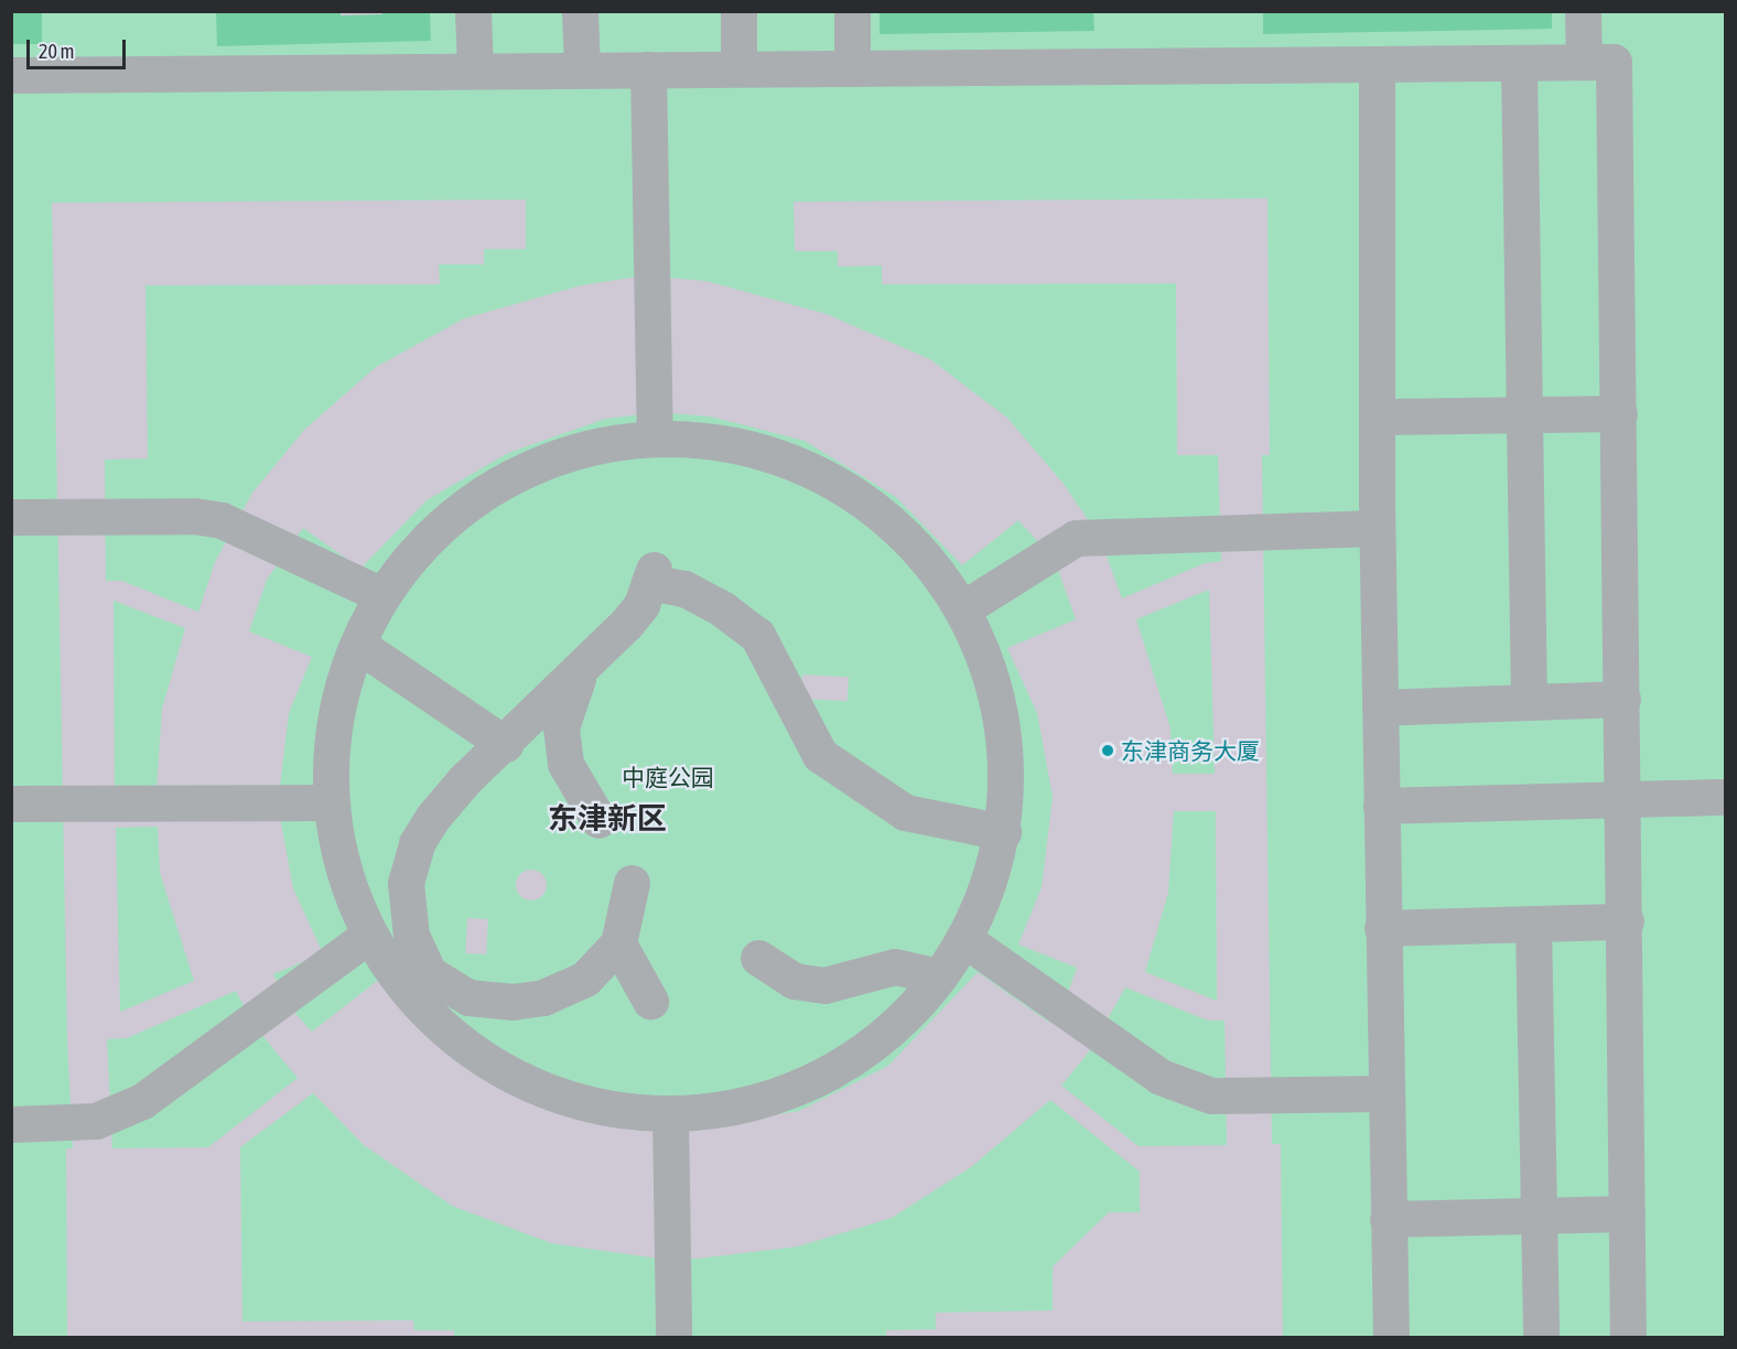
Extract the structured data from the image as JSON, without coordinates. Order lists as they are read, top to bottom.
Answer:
{
  "districts": ["东津新区"],
  "parks": ["中庭公园"],
  "places": ["东津商务大厦"],
  "scale_bar": "20 m"
}
